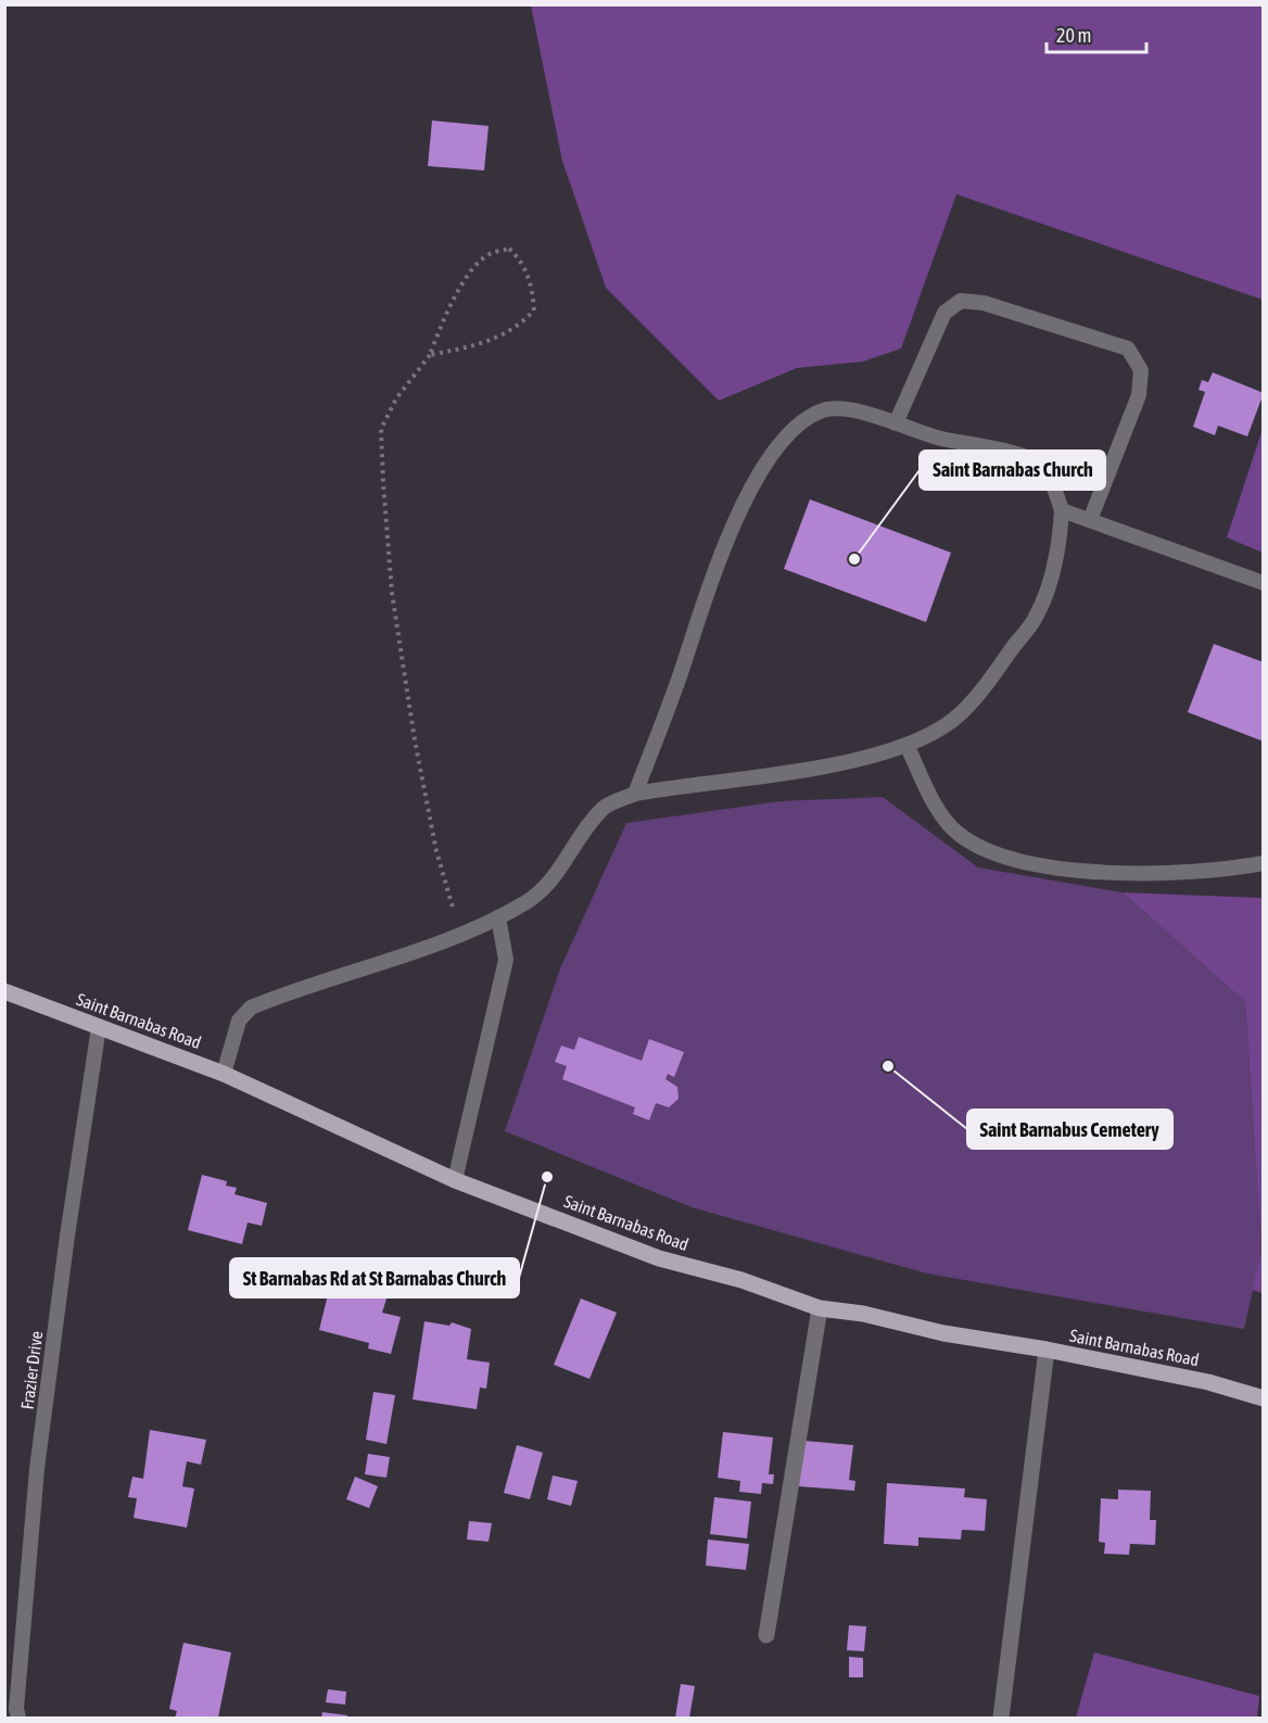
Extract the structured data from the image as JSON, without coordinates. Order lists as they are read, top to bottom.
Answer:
{
  "streets": {
    "main road": ["Saint Barnabas Road"],
    "lane": ["Frazier Drive"]
  },
  "crossings": [
    ["Saint Barnabas Road", "Frazier Drive"]
  ],
  "places": ["Saint Barnabas Church", "Saint Barnabus Cemetery", "St Barnabas Rd at St Barnabas Church"],
  "scale_bar": "20 m"
}
